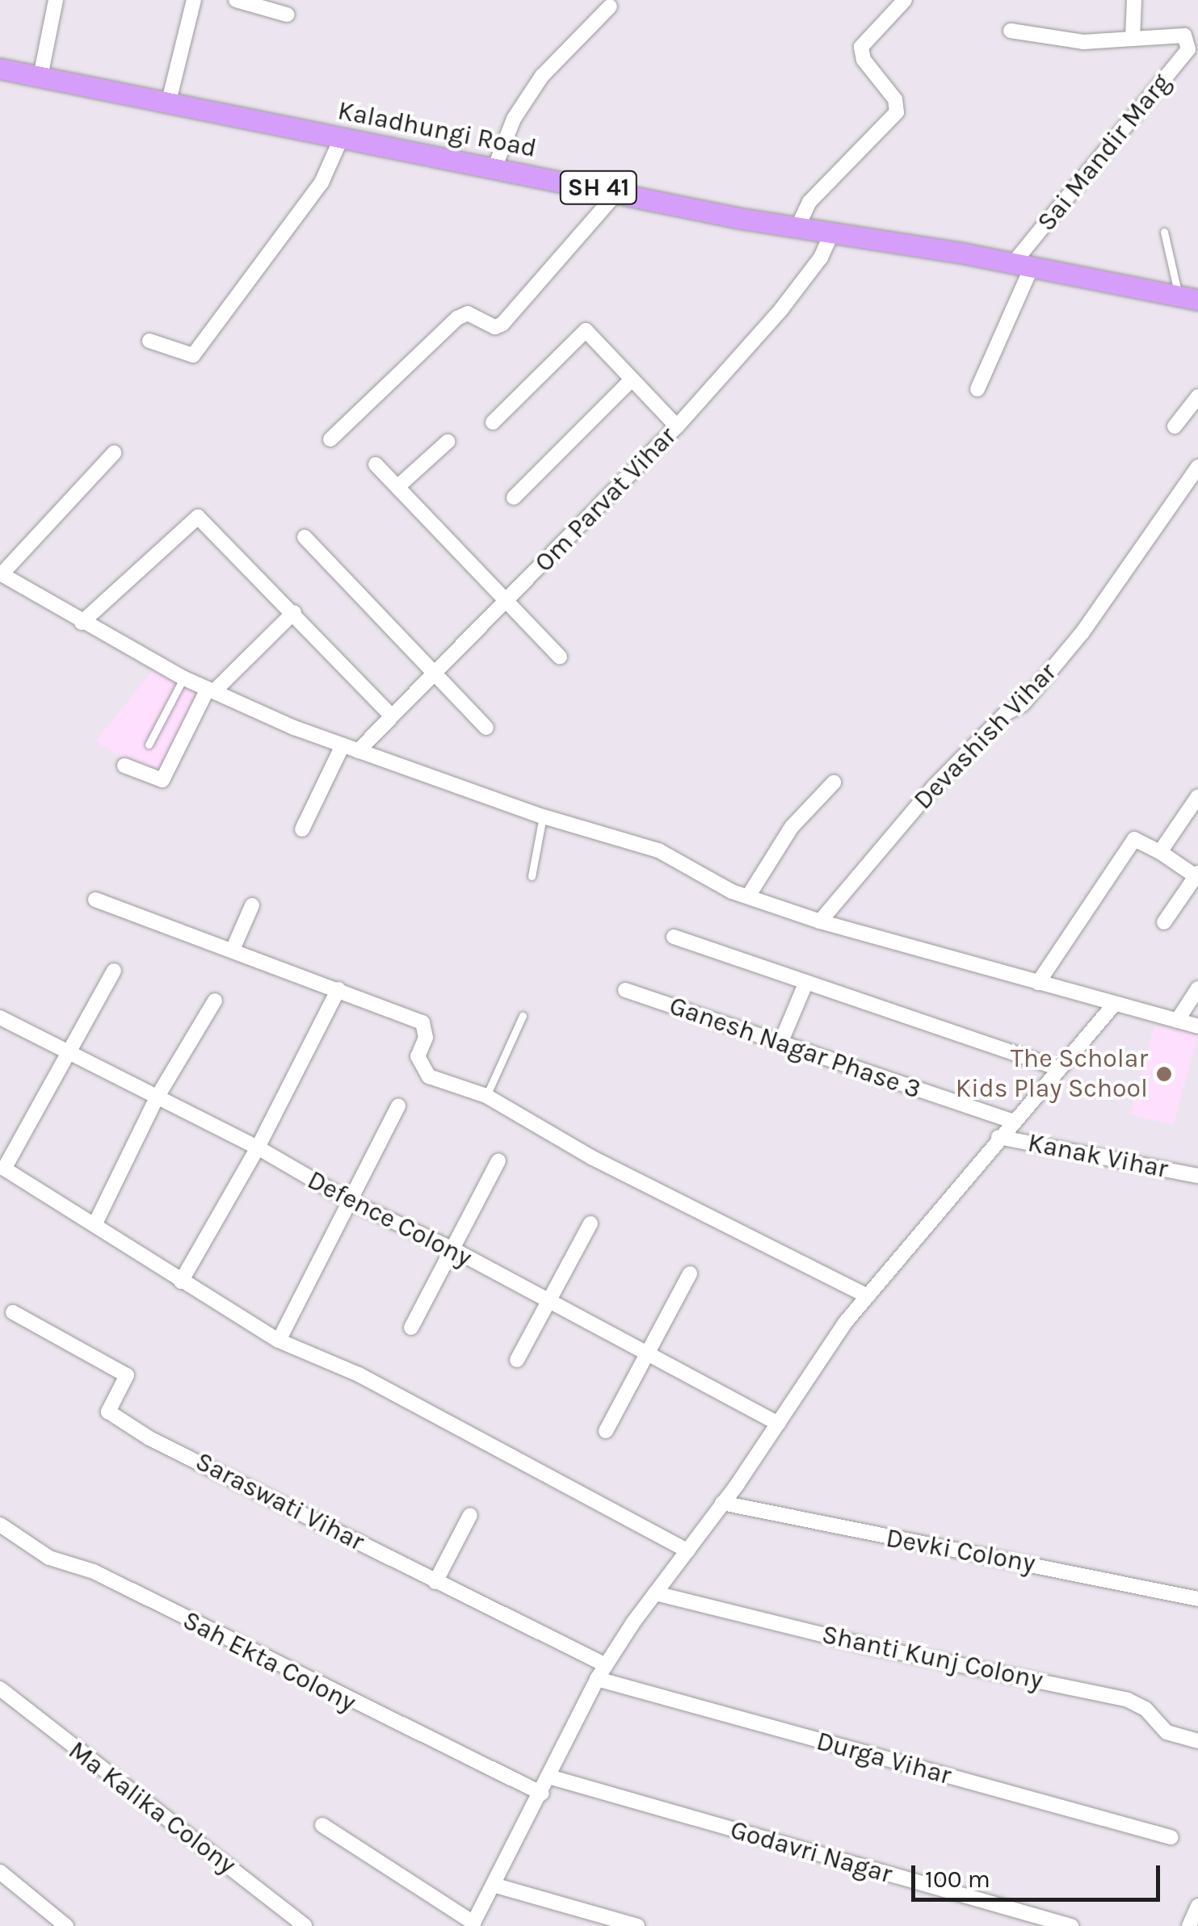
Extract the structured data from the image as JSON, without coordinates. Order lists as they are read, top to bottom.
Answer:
{
  "streets": {
    "main road": ["Kaladhungi Road", "SH 41"],
    "street": [
      "Sai Mandir Marg",
      "Om Parvat Vihar",
      "Devashish Vihar",
      "Ganesh Nagar Phase 3",
      "Kanak Vihar",
      "Defence Colony",
      "Saraswati Vihar",
      "Devki Colony",
      "Shanti Kunj Colony",
      "Sah Ekta Colony",
      "Durga Vihar",
      "Ma Kalika Colony",
      "Godavri Nagar"
    ]
  },
  "crossings": [
    ["Kaladhungi Road", "Sai Mandir Marg"],
    ["Kaladhungi Road", "Om Parvat Vihar"]
  ],
  "places": ["The Scholar Kids Play School"],
  "scale_bar": "100 m"
}
